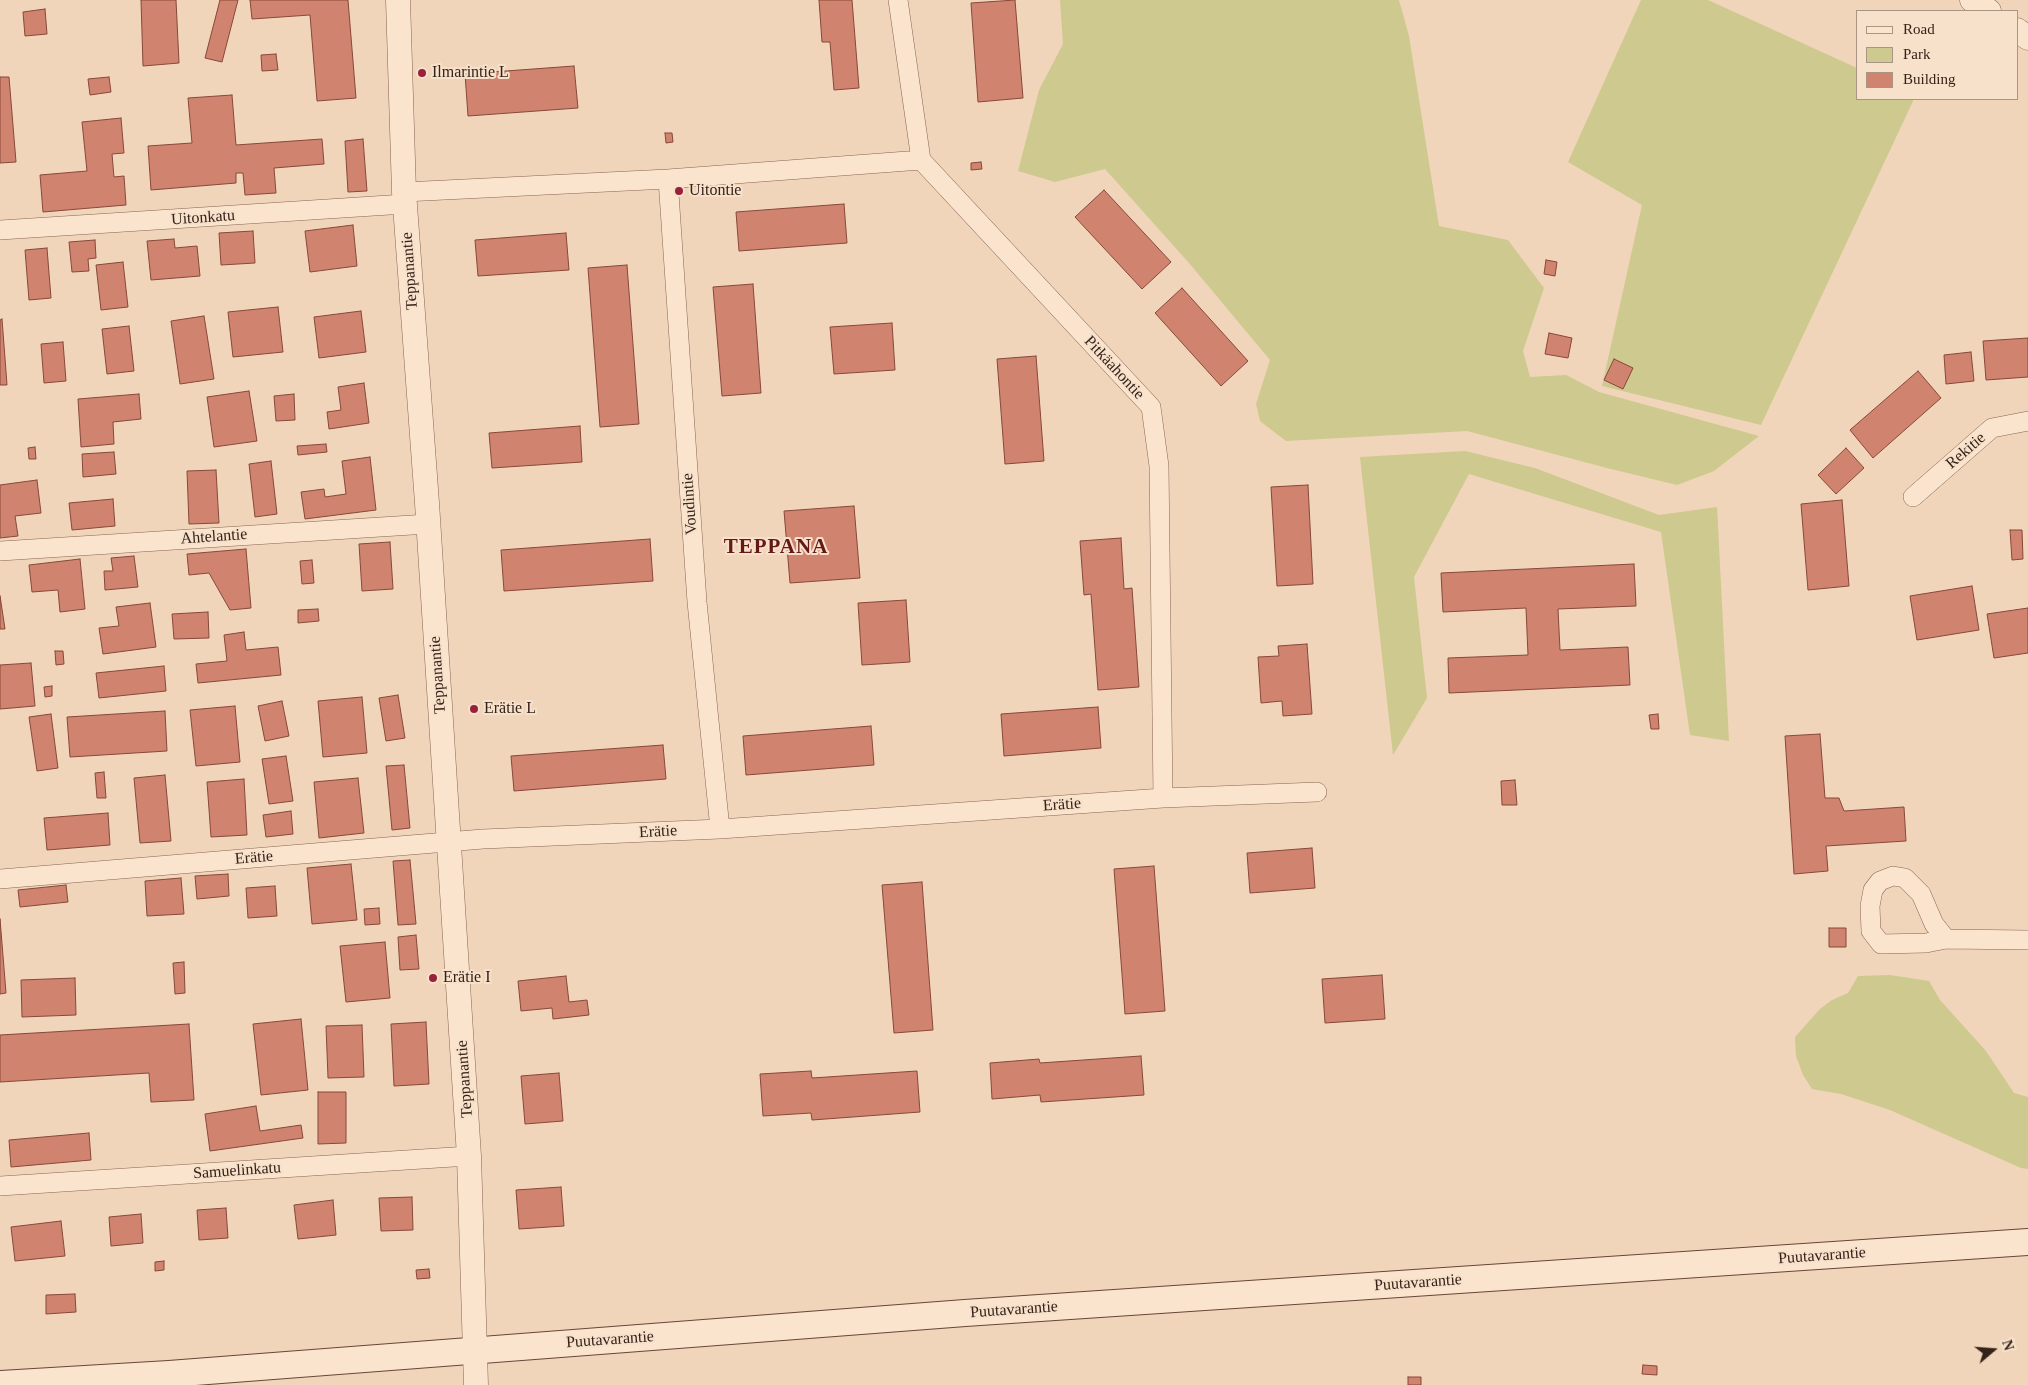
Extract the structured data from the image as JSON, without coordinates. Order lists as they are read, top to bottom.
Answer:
{
  "streets": {
    "main road": ["Puutavarantie"],
    "street": [
      "Uitonkatu",
      "Teppanantie",
      "Pitkäahontie",
      "Rekitie",
      "Voudintie",
      "Ahtelantie",
      "Erätie",
      "Samuelinkatu"
    ]
  },
  "crossings": [
    ["Uitonkatu", "Teppanantie"],
    ["Teppanantie", "Ahtelantie"],
    ["Teppanantie", "Erätie"],
    ["Teppanantie", "Samuelinkatu"],
    ["Teppanantie", "Puutavarantie"],
    ["Pitkäahontie", "Erätie"],
    ["Voudintie", "Erätie"]
  ],
  "districts": ["TEPPANA"],
  "places": [
    "Ilmarintie L",
    "Uitontie",
    "Erätie L",
    "Erätie I"
  ],
  "legend": ["Road", "Park", "Building"],
  "north": "right"
}
